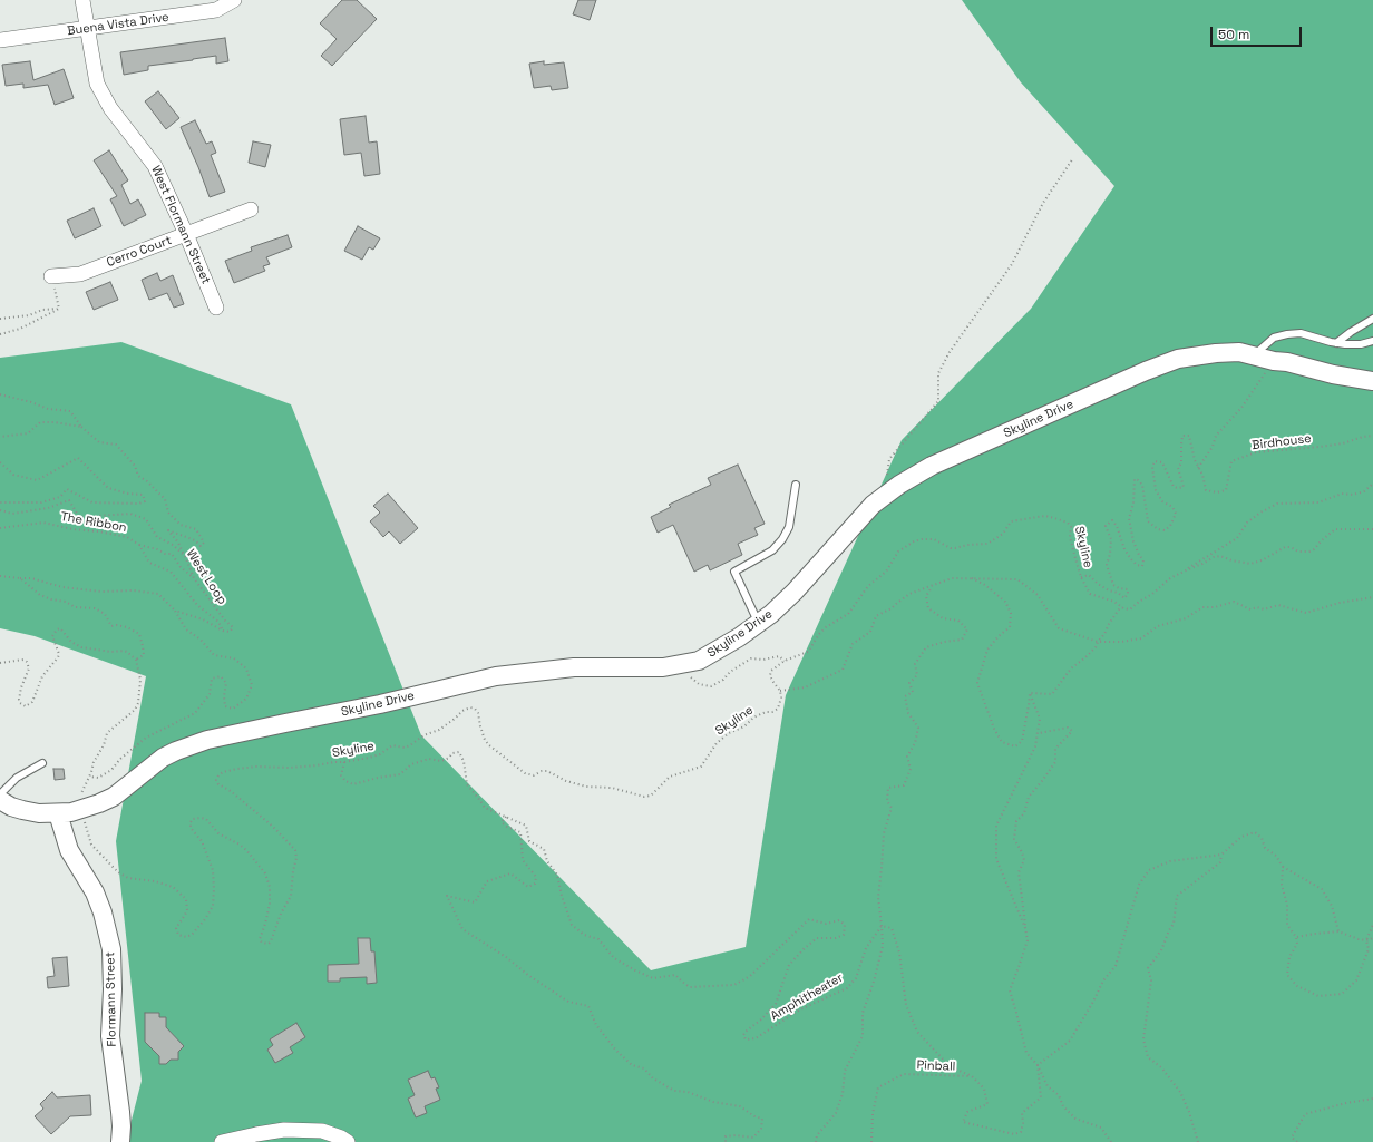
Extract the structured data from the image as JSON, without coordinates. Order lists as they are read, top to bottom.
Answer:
{
  "streets": {
    "street": [
      "Buena Vista Drive",
      "West Flormann Street",
      "Cerro Court",
      "Skyline Drive",
      "Flormann Street"
    ],
    "path": [
      "Birdhouse",
      "The Ribbon",
      "Skyline",
      "West Loop",
      "Amphitheater",
      "Pinball"
    ]
  },
  "crossings": [
    ["Buena Vista Drive", "West Flormann Street"],
    ["West Flormann Street", "Cerro Court"],
    ["Skyline Drive", "Skyline"],
    ["Skyline Drive", "Flormann Street"],
    ["Birdhouse", "Skyline"],
    ["The Ribbon", "West Loop"],
    ["Skyline", "Amphitheater"]
  ],
  "scale_bar": "50 m"
}
